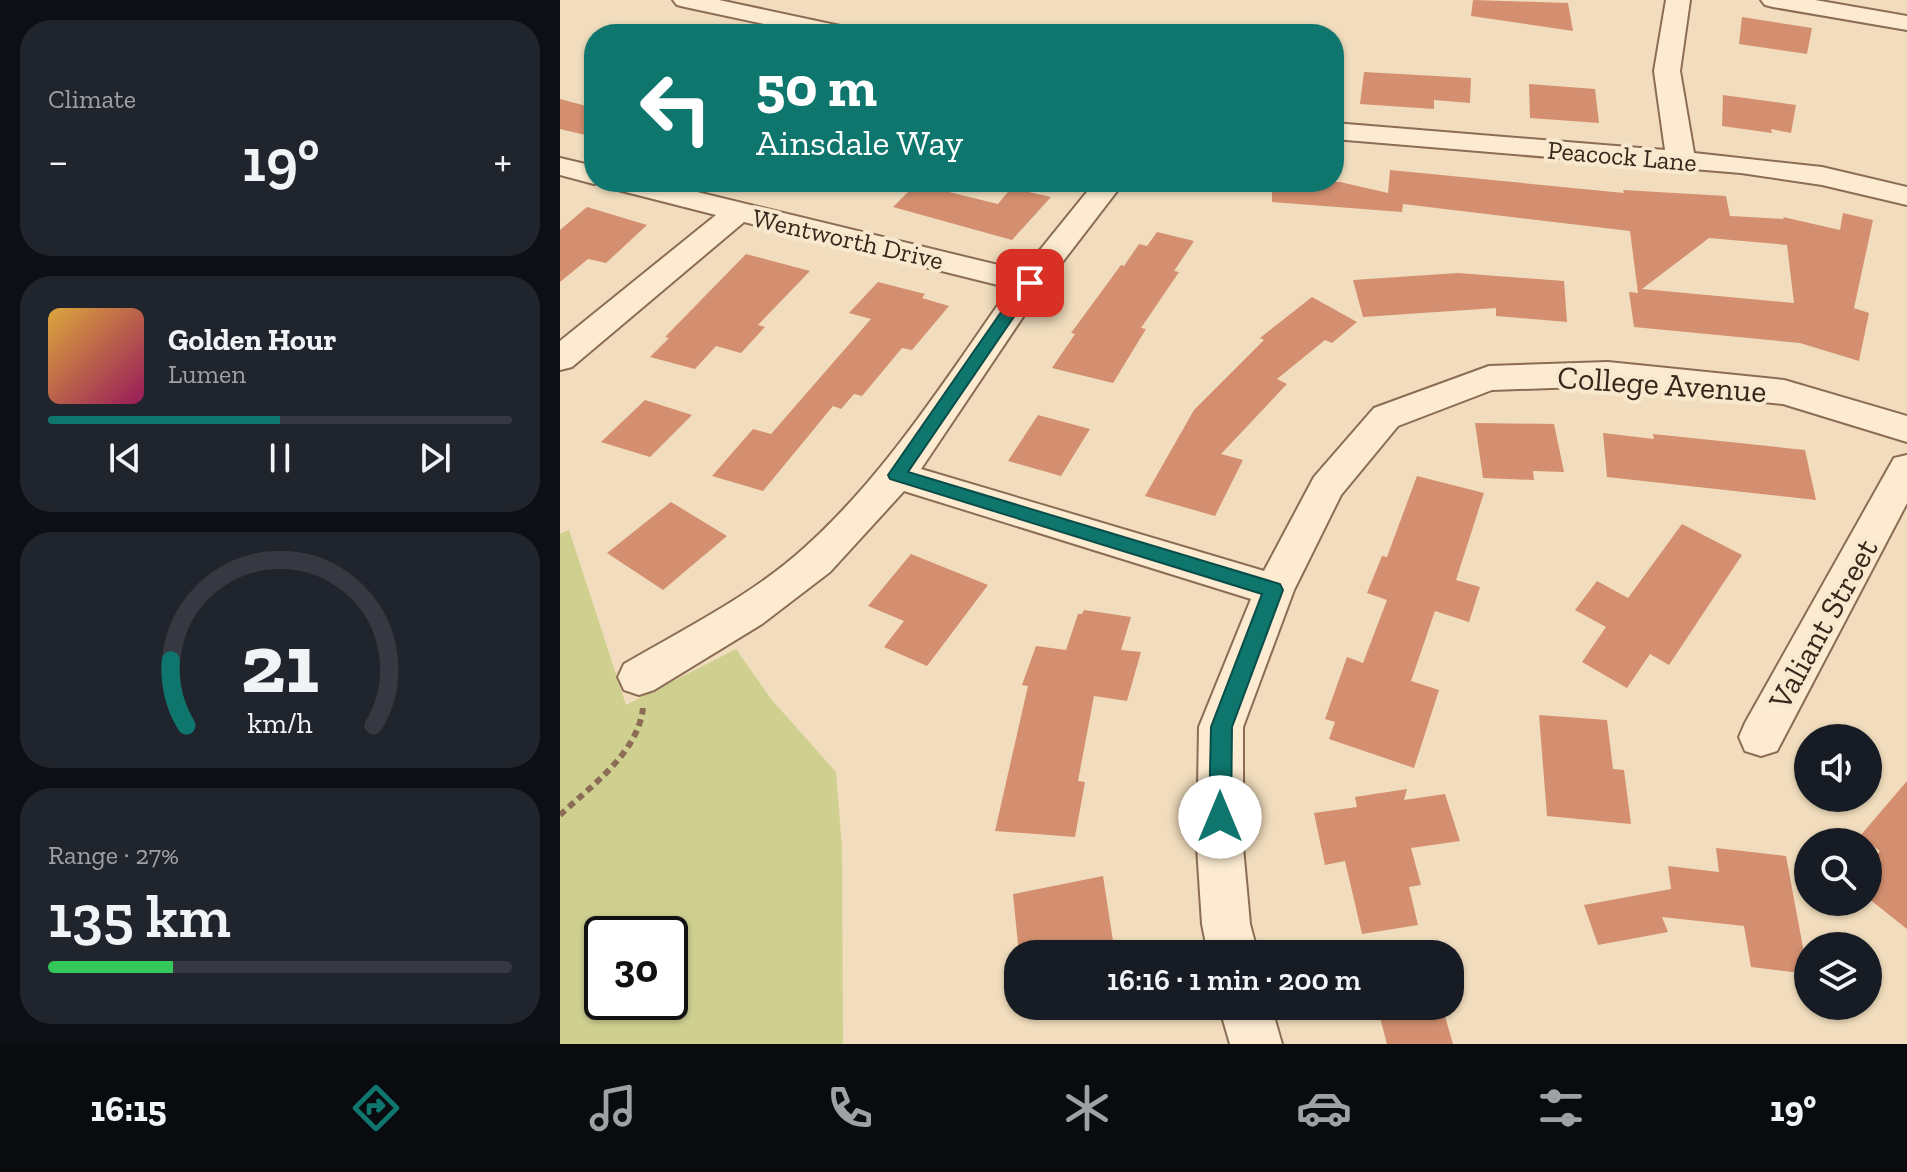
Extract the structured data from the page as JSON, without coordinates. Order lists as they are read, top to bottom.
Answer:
{
  "streets": {
    "street": [
      "Peacock Lane",
      "Wentworth Drive",
      "College Avenue",
      "Valiant Street"
    ]
  },
  "page": {
    "tile": [
      "Climate",
      ["Range · 27%", "135 km"]
    ],
    "turn": ["50 m", "Ainsdale Way"],
    "heat": ["−", "19°", "+"],
    "song": ["Golden Hour", "Lumen"],
    "limit": "30",
    "trip": "16:16 · 1 min · 200 m",
    "tabs": ["16:15", "19°"],
    "gauge": ["21", "km/h"]
  }
}
